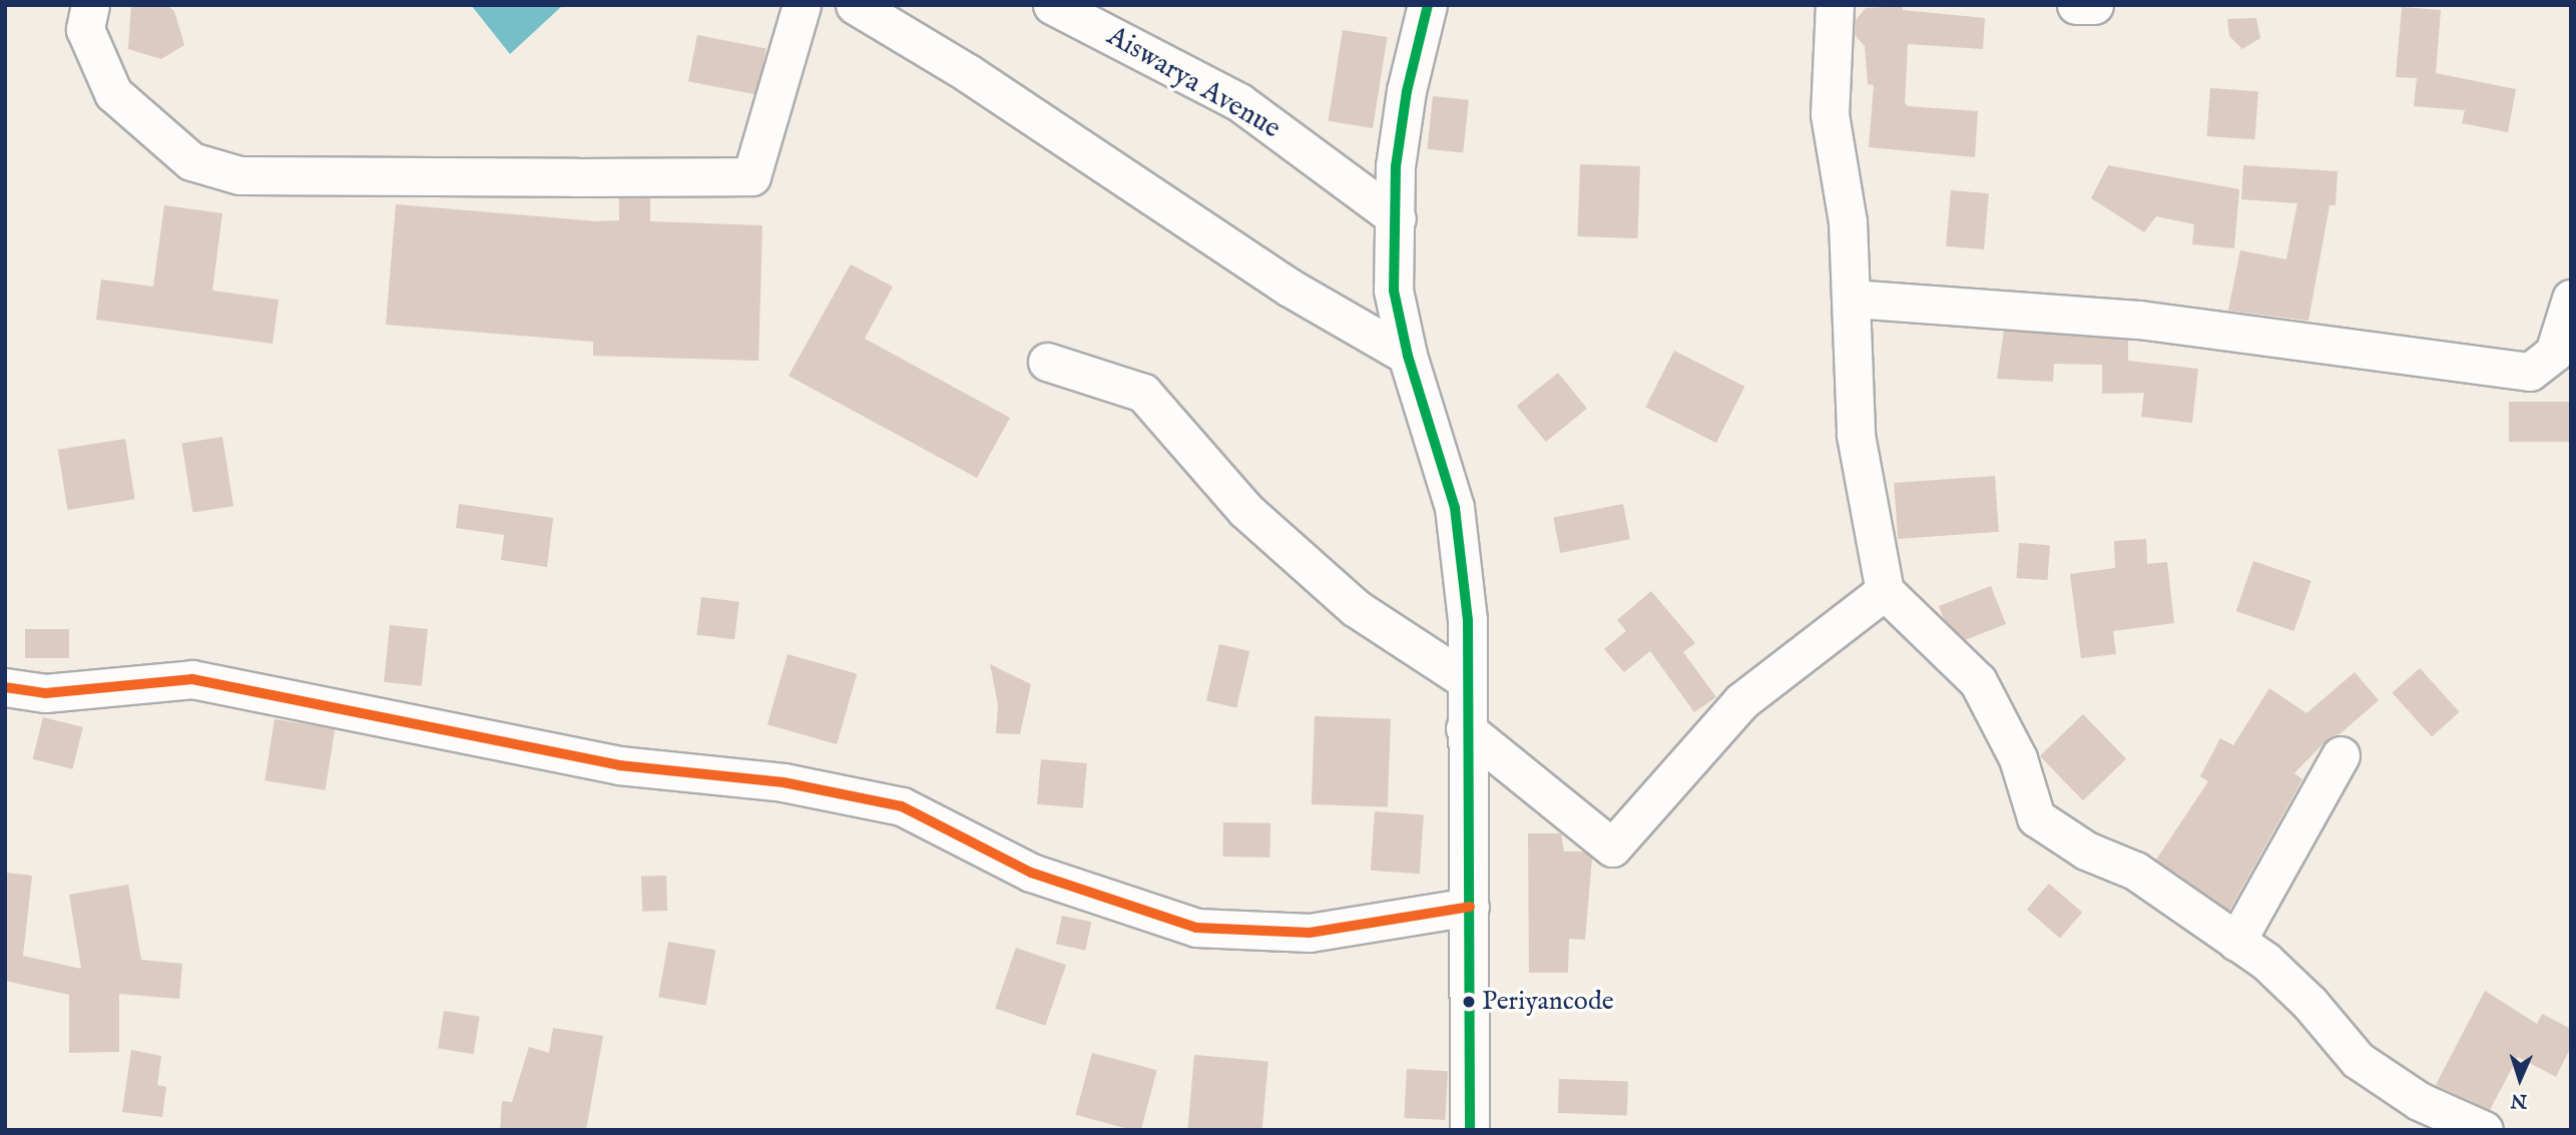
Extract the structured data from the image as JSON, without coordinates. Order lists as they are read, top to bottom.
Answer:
{
  "streets": {
    "street": ["Aiswarya Avenue"]
  },
  "places": ["Periyancode"],
  "north": "bottom"
}
